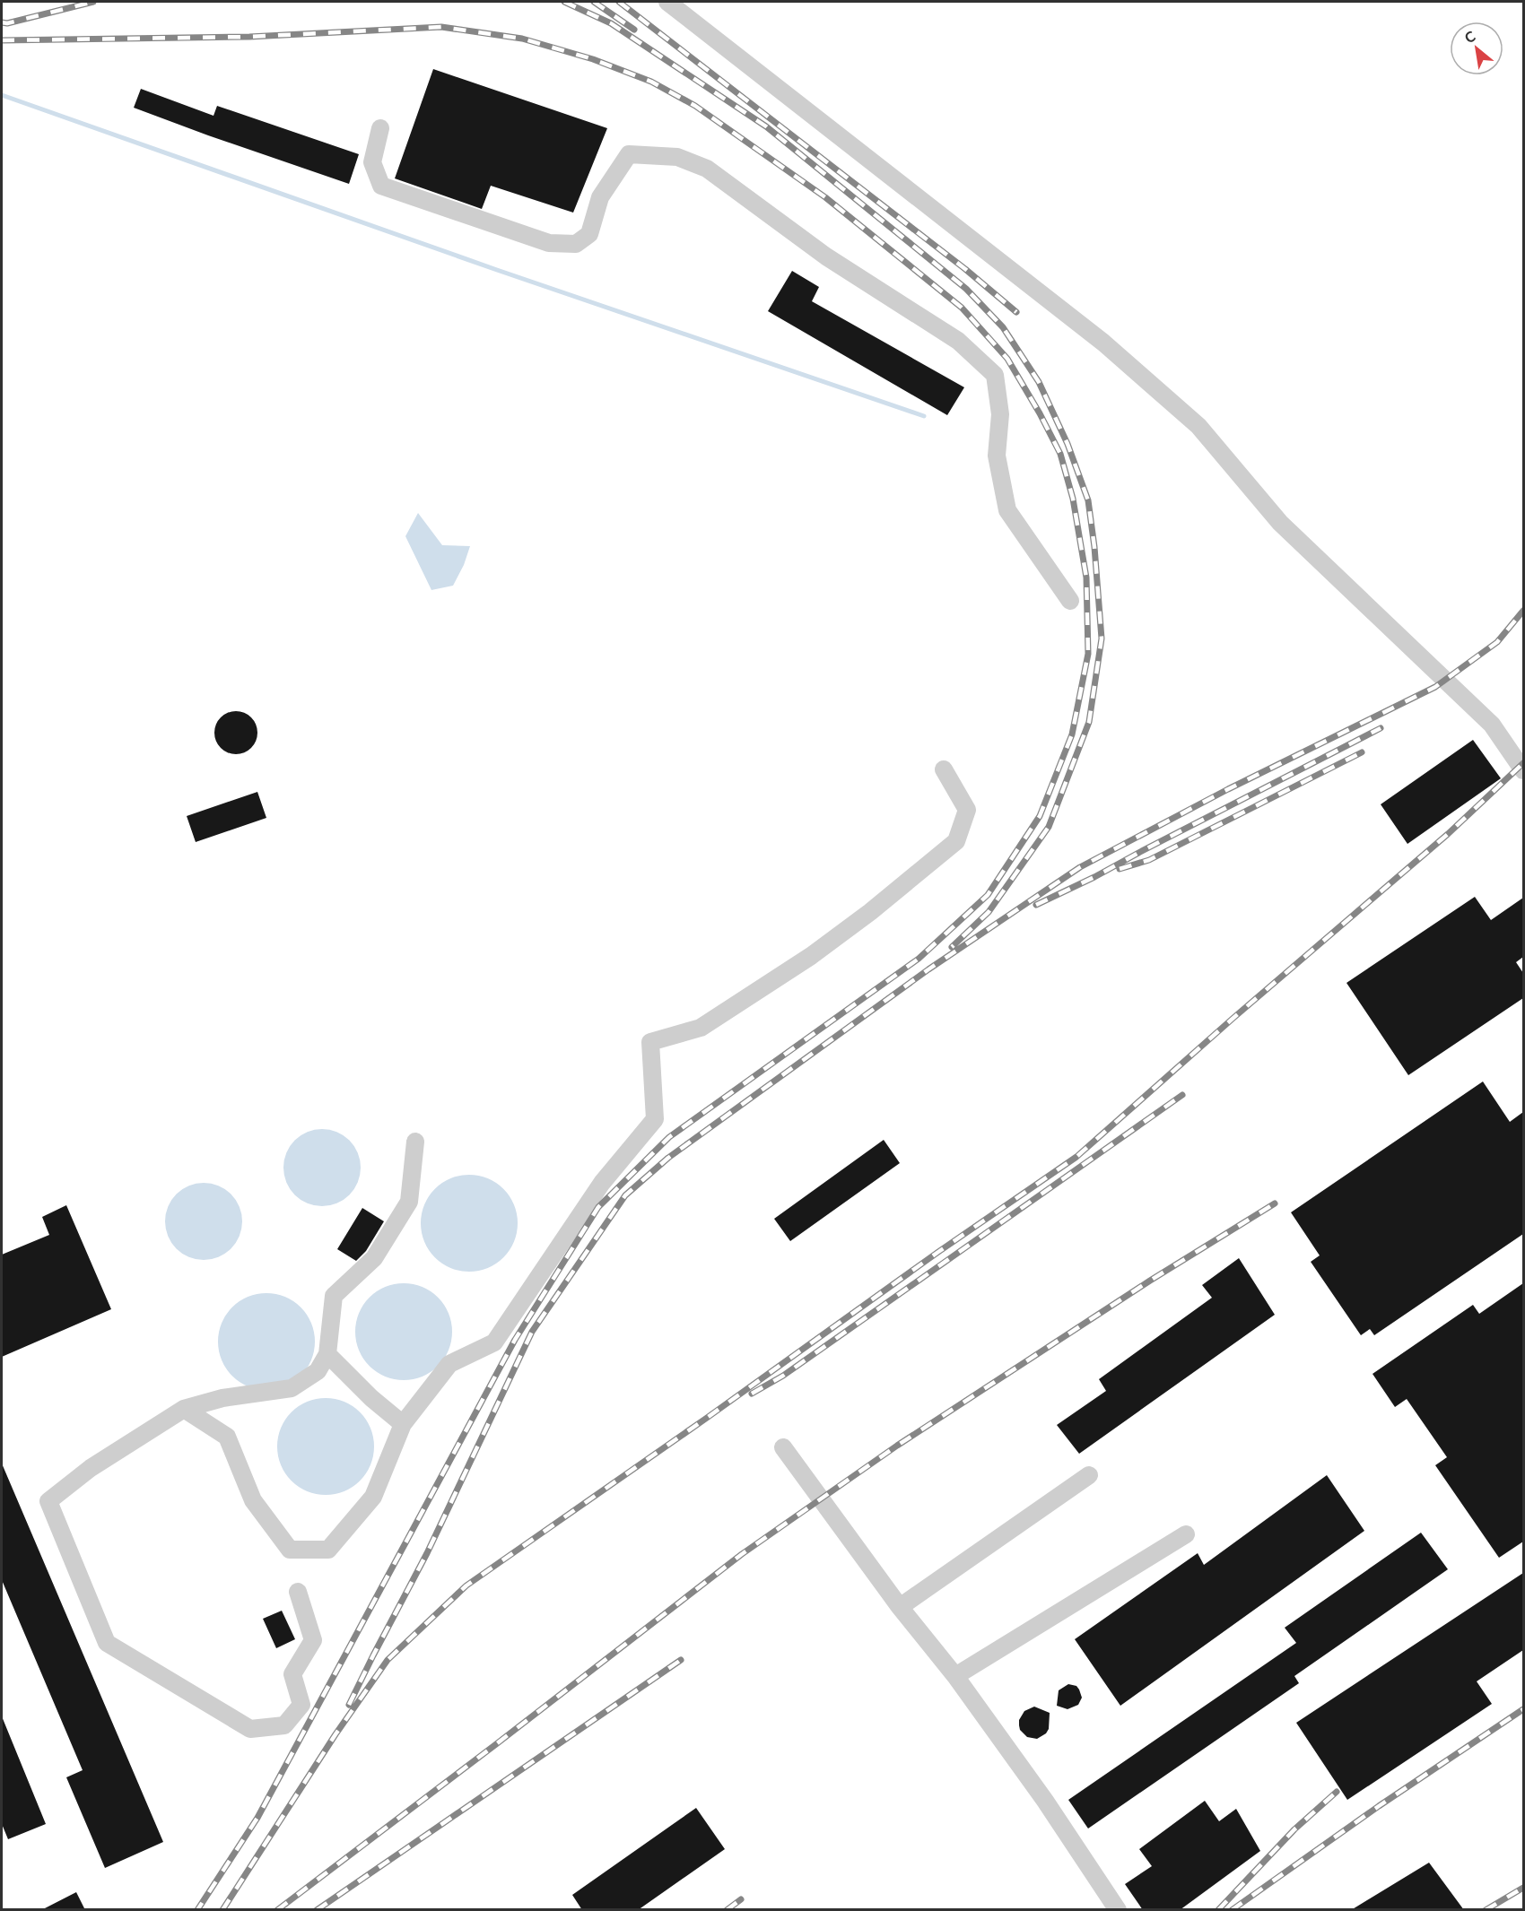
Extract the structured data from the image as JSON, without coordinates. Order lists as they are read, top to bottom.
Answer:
{
  "north": "top left"
}
